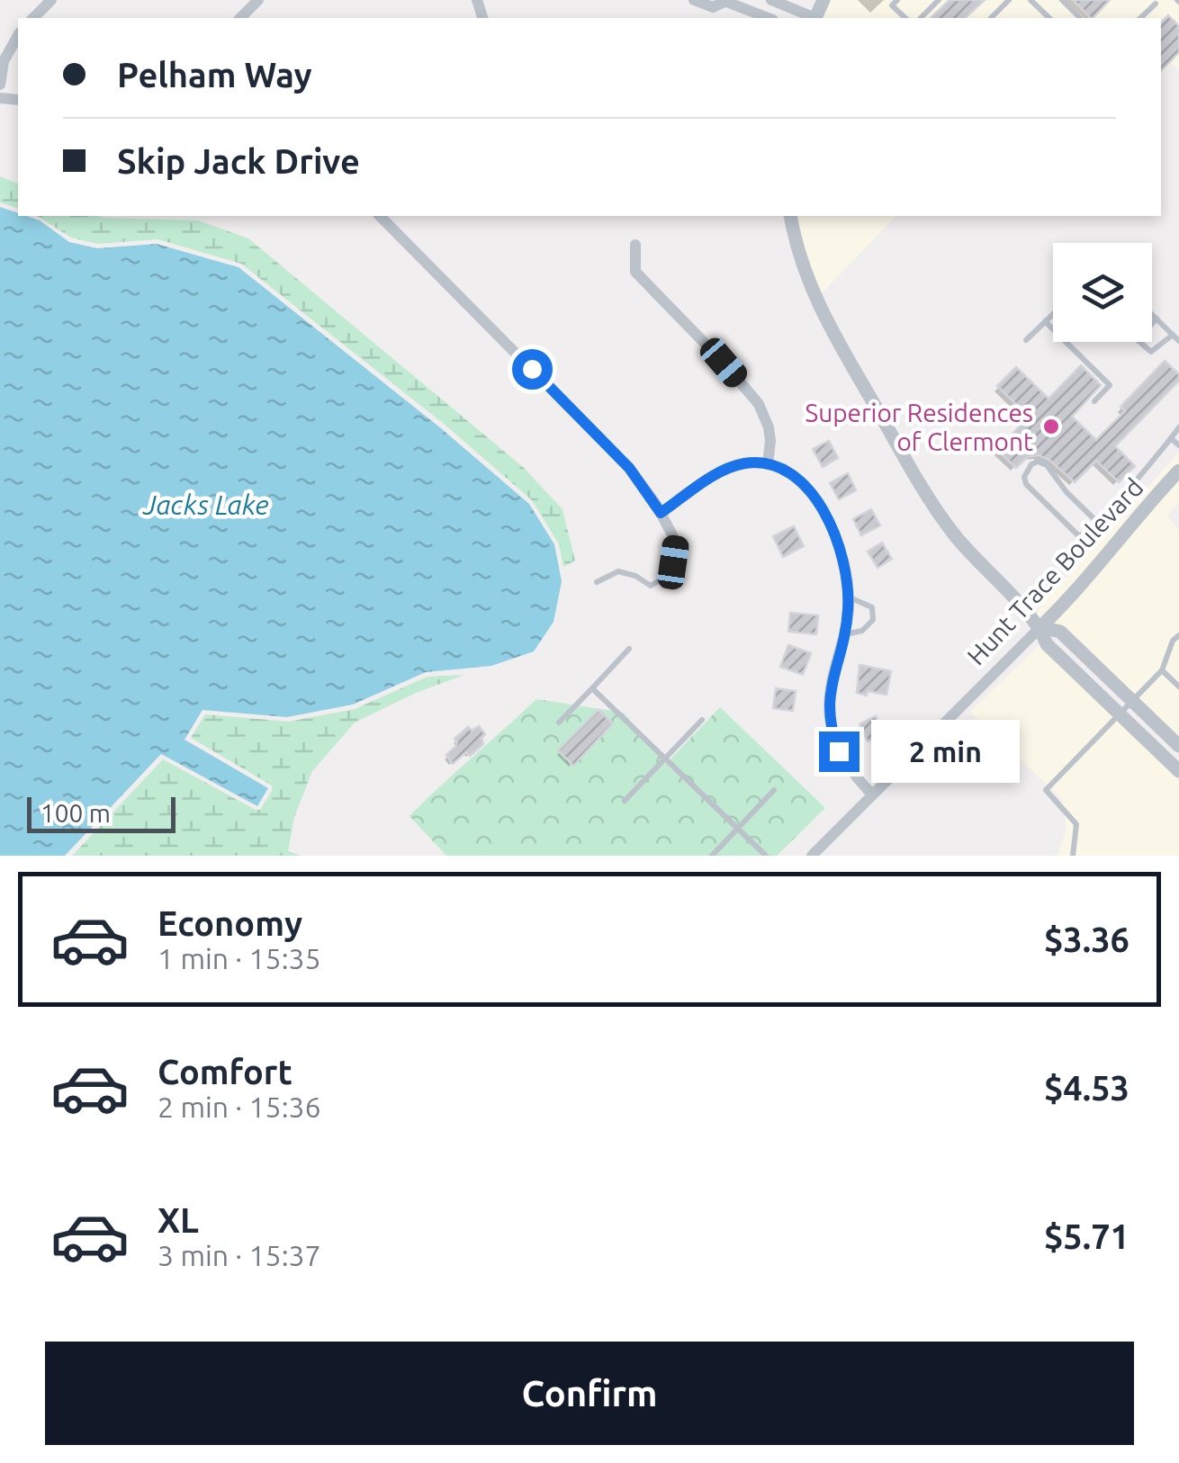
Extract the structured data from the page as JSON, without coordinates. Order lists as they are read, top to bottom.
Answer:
{
  "streets": {
    "street": ["Hunt Trace Boulevard"]
  },
  "water": ["Jacks Lake"],
  "places": ["Superior Residences of Clermont"],
  "scale_bar": "100 m",
  "page": {
    "banner": ["Pelham Way", "Skip Jack Drive"],
    "bubble": "2 min",
    "scale": "100 m",
    "list": [
      {
        "name": "Economy",
        "note": "1 min · 15:35",
        "value": "$3.36"
      },
      {
        "name": "Comfort",
        "note": "2 min · 15:36",
        "value": "$4.53"
      },
      {
        "name": "XL",
        "note": "3 min · 15:37",
        "value": "$5.71"
      }
    ],
    "buttons": "Confirm"
  }
}
